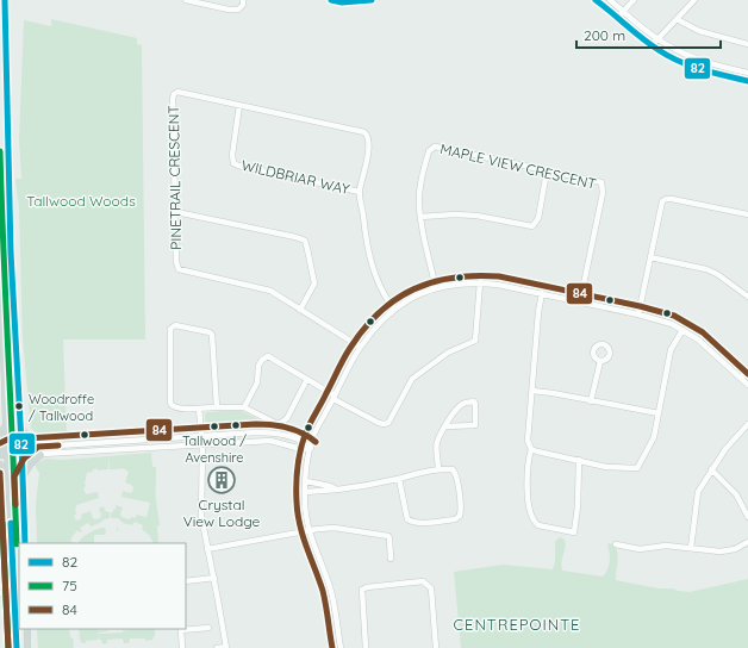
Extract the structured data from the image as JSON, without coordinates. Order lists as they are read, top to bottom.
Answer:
{
  "streets": {
    "street": ["MAPLE VIEW CRESCENT", "PINETRAIL CRESCENT", "WILDBRIAR WAY"]
  },
  "crossings": [
    ["PINETRAIL CRESCENT", "WILDBRIAR WAY"]
  ],
  "districts": ["CENTREPOINTE"],
  "parks": ["Tallwood Woods"],
  "places": {
    "other": ["Woodroffe / Tallwood", "Tallwood / Avenshire"],
    "building": ["Crystal View Lodge"]
  },
  "lines": ["transit line 82", "transit line 75", "transit line 84"],
  "legend": ["82", "75", "84"],
  "scale_bar": "200 m"
}
